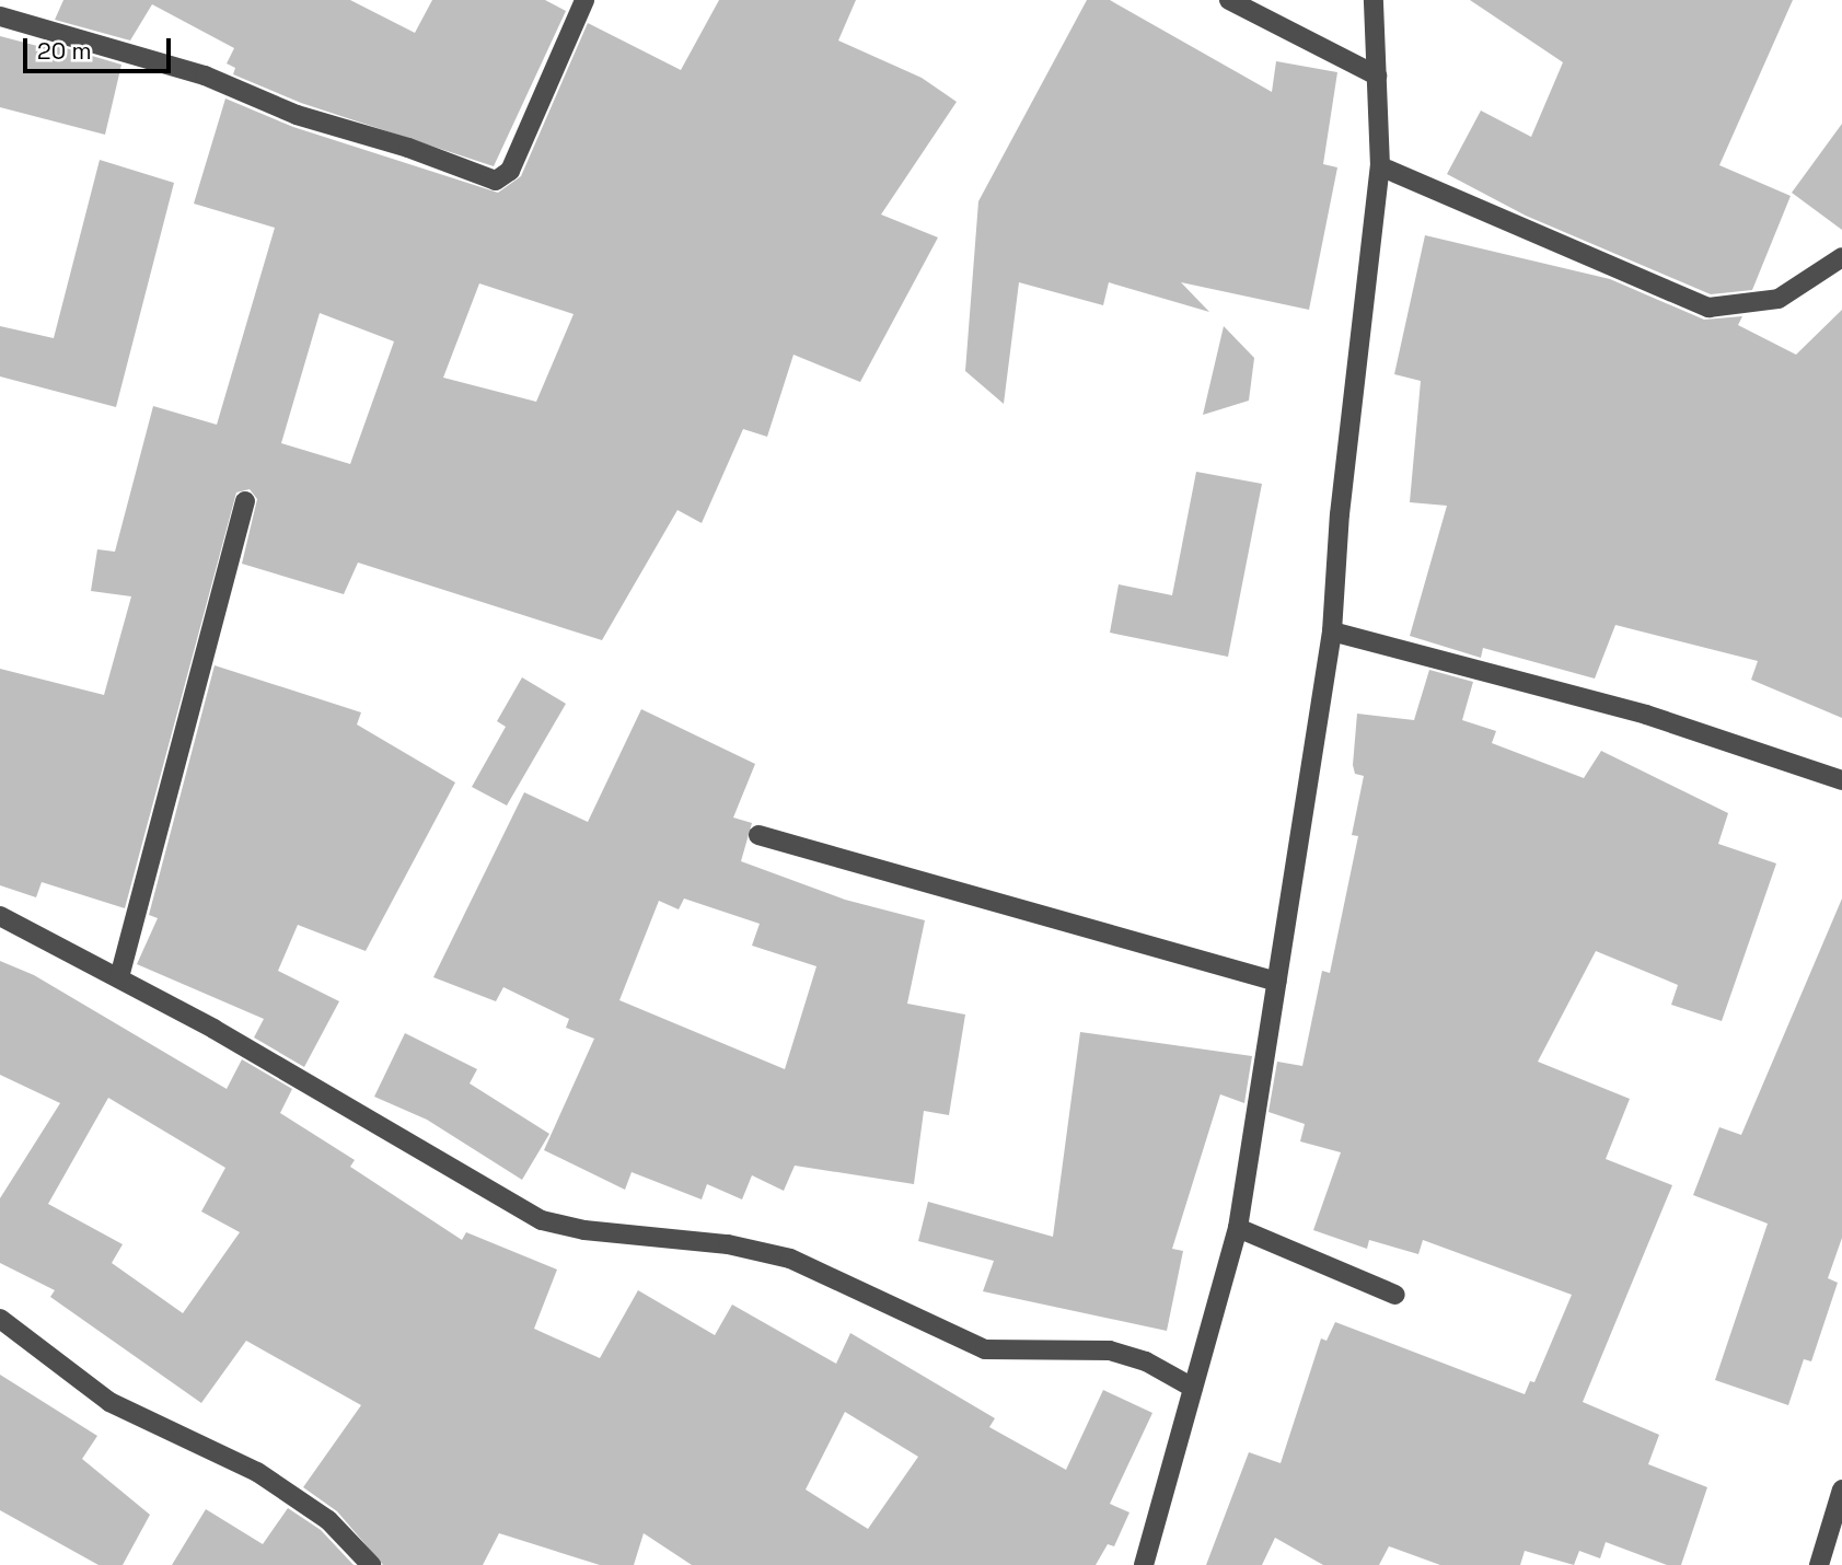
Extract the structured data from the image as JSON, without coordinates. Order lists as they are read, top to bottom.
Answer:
{
  "scale_bar": "20 m"
}
